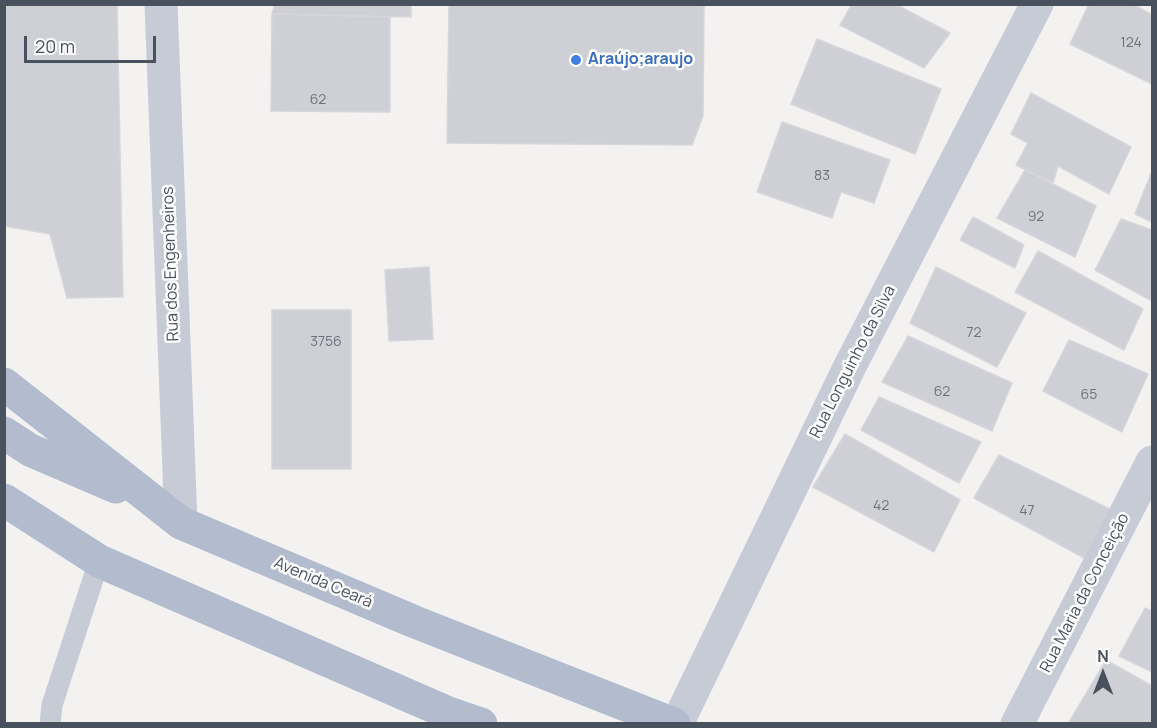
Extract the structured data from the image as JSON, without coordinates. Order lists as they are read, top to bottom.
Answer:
{
  "streets": {
    "main road": ["Avenida Ceará"],
    "street": ["Rua dos Engenheiros", "Rua Longuinho da Silva", "Rua Maria da Conceição"]
  },
  "crossings": [
    ["Rua dos Engenheiros", "Avenida Ceará"],
    ["Rua Longuinho da Silva", "Avenida Ceará"]
  ],
  "places": ["Araújo;araujo"],
  "house_numbers": [
    "124",
    "62",
    "83",
    "92",
    "72",
    "3756",
    "62",
    "65",
    "42",
    "47"
  ],
  "scale_bar": "20 m",
  "north": "top"
}
